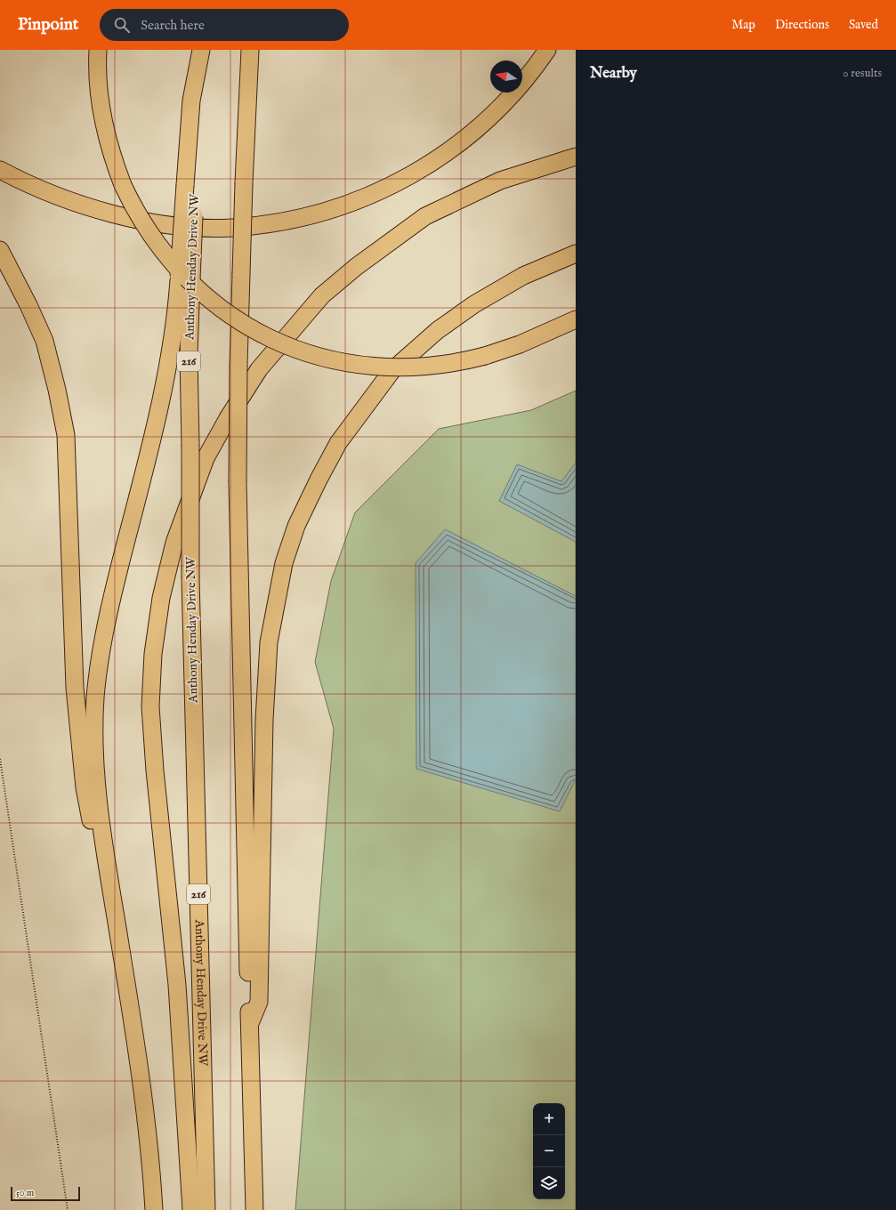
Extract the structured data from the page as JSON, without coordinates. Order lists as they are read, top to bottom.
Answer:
{
  "streets": {
    "highway": ["Anthony Henday Drive NW", "216"]
  },
  "scale_bar": "50 m",
  "north": "left",
  "page": {
    "header": "Pinpoint",
    "search": "Search here",
    "nav": ["Map", "Directions", "Saved"],
    "heading": ["Nearby", "0 results"],
    "map_buttons": ["+", "−"],
    "scale": "50 m"
  }
}
